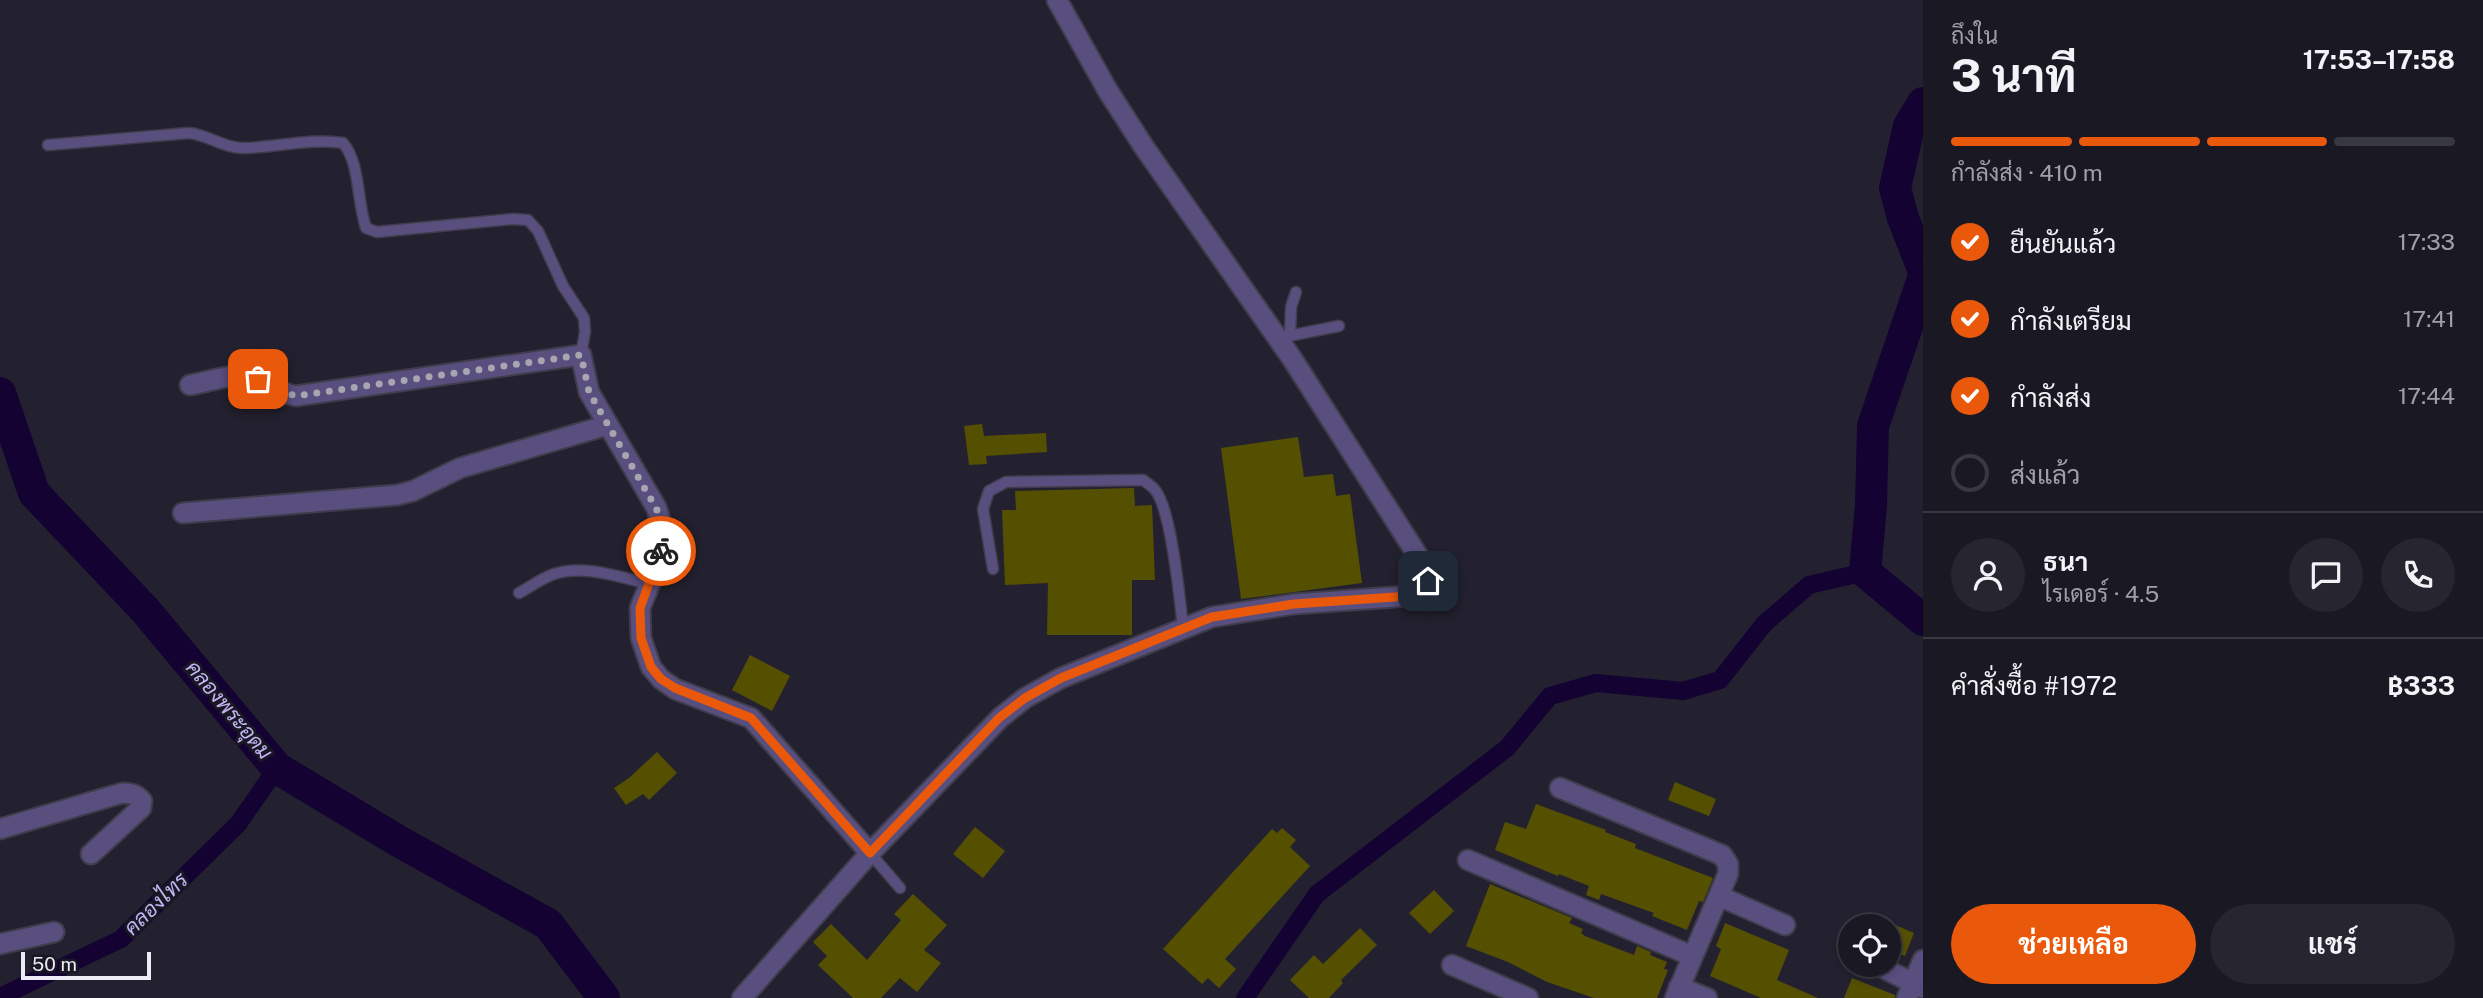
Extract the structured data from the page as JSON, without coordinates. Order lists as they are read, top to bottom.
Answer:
{
  "water": ["คลองพระอุดม", "คลองไทร"],
  "scale_bar": "50 m",
  "page": {
    "heading": ["3 นาที", "ถึงใน", "17:53–17:58"],
    "panel": [
      "ธนา",
      "ไรเดอร์ · 4.5",
      "คำสั่งซื้อ #1972",
      "฿333"
    ],
    "bar": "กำลังส่ง · 410 m",
    "list": [
      ["ยืนยันแล้ว", "17:33"],
      ["กำลังเตรียม", "17:41"],
      ["กำลังส่ง", "17:44"],
      "ส่งแล้ว"
    ],
    "buttons": ["ช่วยเหลือ", "แชร์"],
    "scale": "50 m"
  }
}
